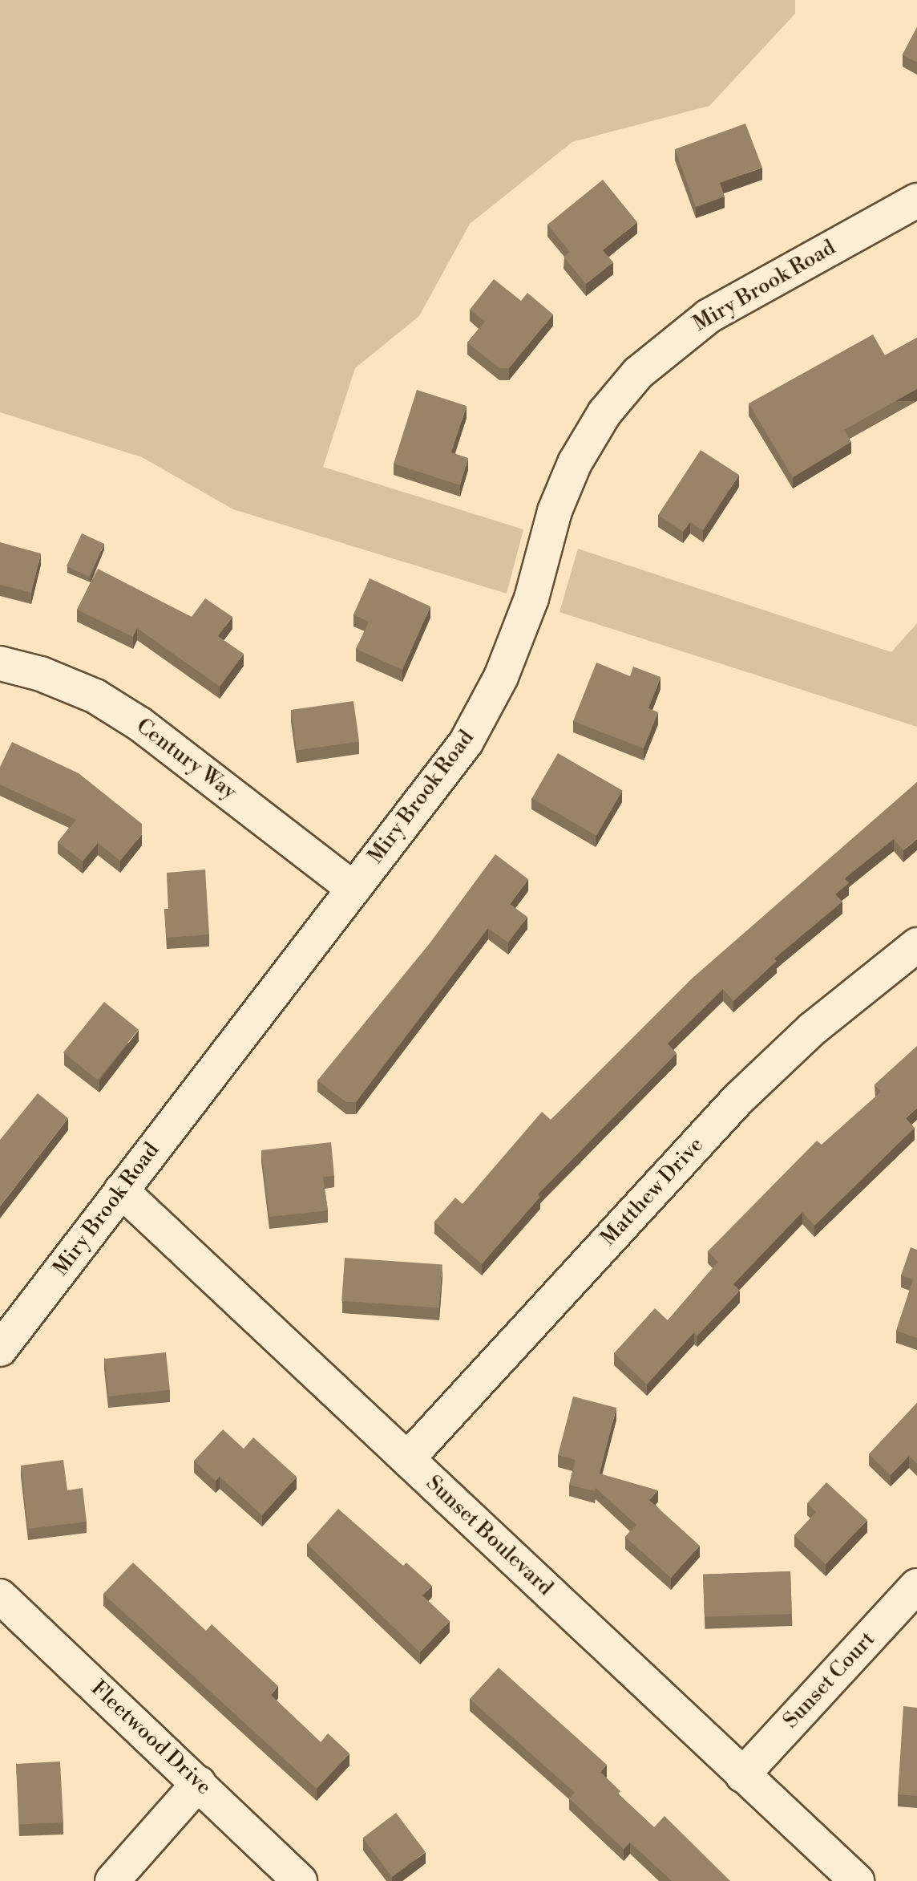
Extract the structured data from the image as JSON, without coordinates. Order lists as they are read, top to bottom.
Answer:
{
  "streets": {
    "street": [
      "Miry Brook Road",
      "Century Way",
      "Matthew Drive",
      "Sunset Boulevard",
      "Sunset Court",
      "Fleetwood Drive"
    ]
  },
  "crossings": [
    ["Miry Brook Road", "Century Way"],
    ["Miry Brook Road", "Sunset Boulevard"],
    ["Matthew Drive", "Sunset Boulevard"],
    ["Sunset Boulevard", "Sunset Court"]
  ]
}
